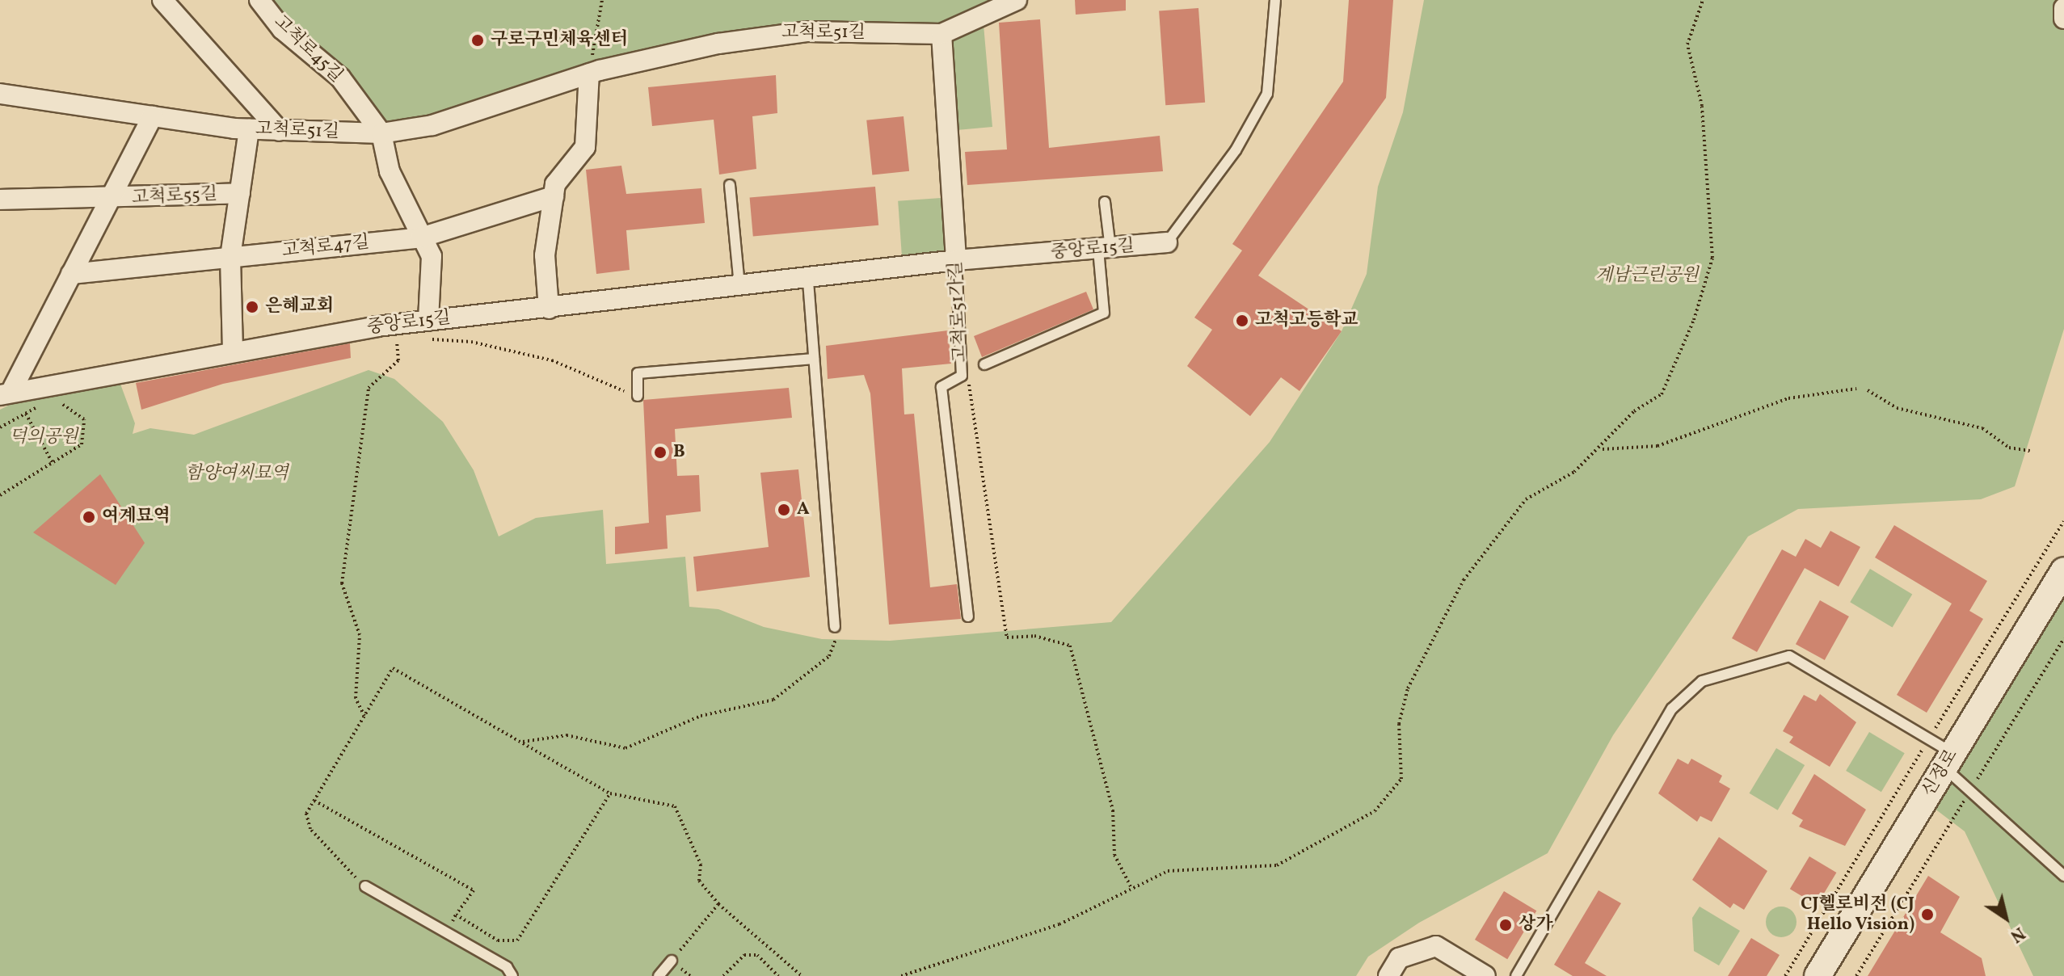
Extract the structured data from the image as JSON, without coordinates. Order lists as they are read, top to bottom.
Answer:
{
  "streets": {
    "main road": ["신정로"],
    "street": [
      "고척로51길",
      "고척로45길",
      "고척로55길",
      "고척로47길",
      "중앙로15길",
      "고척로51가길"
    ]
  },
  "crossings": [
    ["고척로51길", "고척로45길"],
    ["고척로51길", "고척로55길"],
    ["고척로51길", "고척로51가길"],
    ["고척로45길", "고척로47길"],
    ["고척로45길", "중앙로15길"],
    ["고척로55길", "고척로47길"],
    ["고척로55길", "중앙로15길"],
    ["고척로47길", "중앙로15길"],
    ["중앙로15길", "고척로51가길"]
  ],
  "parks": ["계남근린공원", "덕의공원", "함양여씨묘역"],
  "places": [
    "구로구민체육센터",
    "은혜교회",
    "고척고등학교",
    "B",
    "A",
    "여계묘역",
    "CJ헬로비전 (CJ Hello Vision)",
    "상가"
  ],
  "north": "bottom right"
}
